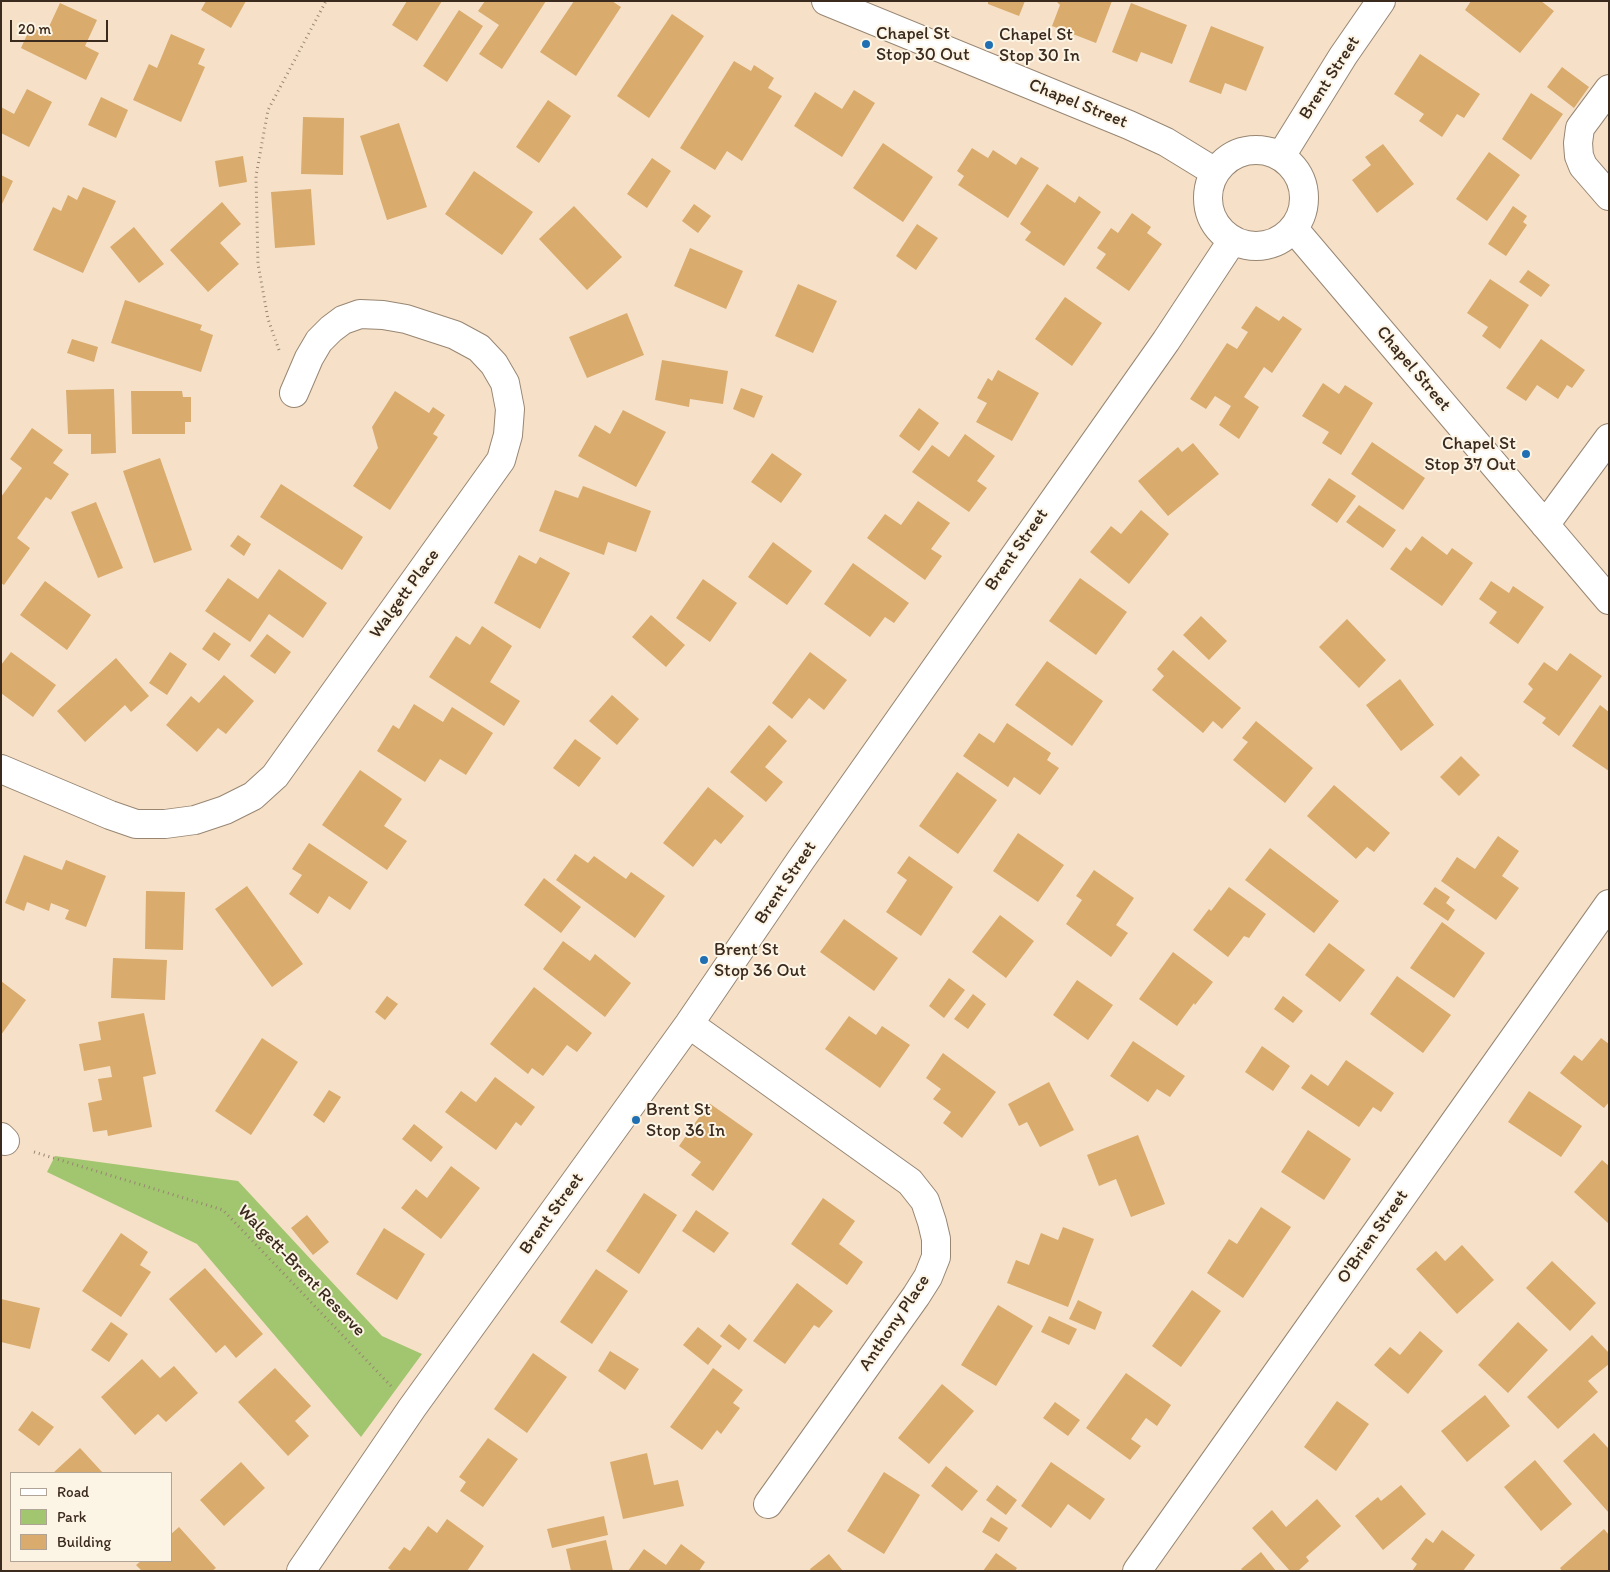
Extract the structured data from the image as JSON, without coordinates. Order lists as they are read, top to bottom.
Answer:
{
  "streets": {
    "street": [
      "Brent Street",
      "Chapel Street",
      "Walgett Place",
      "O'Brien Street",
      "Anthony Place"
    ],
    "path": ["Walgett-Brent Reserve"]
  },
  "crossings": [
    ["Brent Street", "Chapel Street"],
    ["Brent Street", "Walgett-Brent Reserve"],
    ["Brent Street", "Anthony Place"]
  ],
  "places": [
    "Chapel St Stop 30 Out",
    "Chapel St Stop 30 In",
    "Chapel St Stop 37 Out",
    "Brent St Stop 36 Out",
    "Brent St Stop 36 In"
  ],
  "legend": ["Road", "Park", "Building"],
  "scale_bar": "20 m"
}
